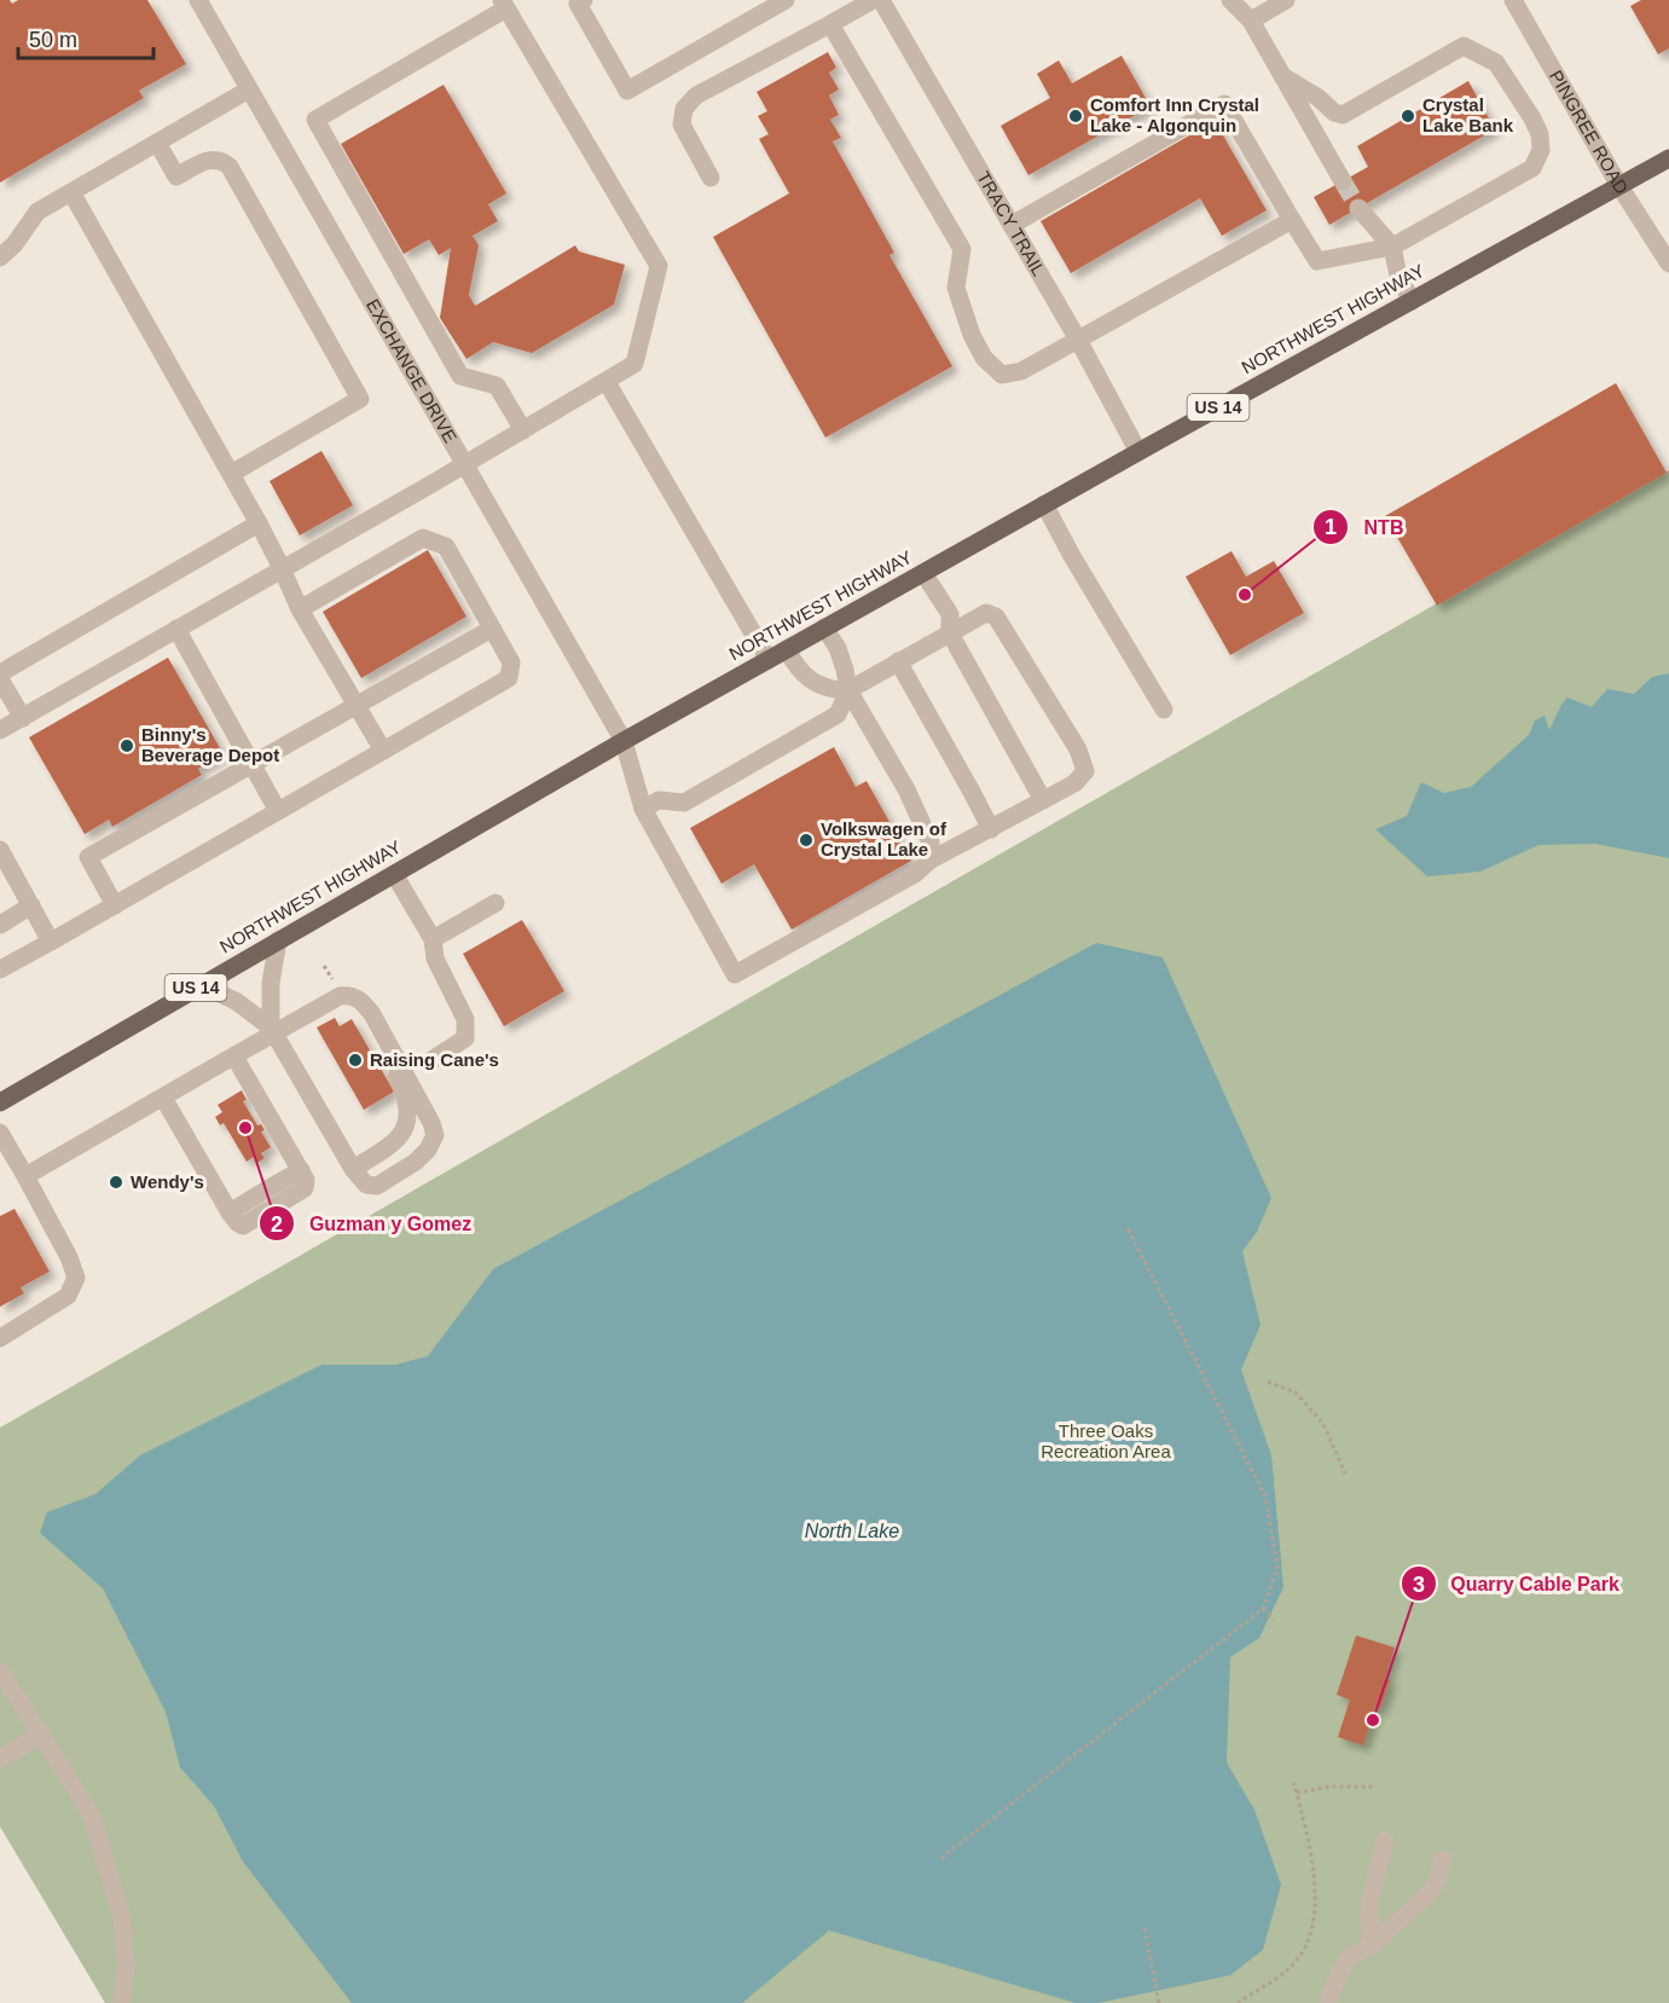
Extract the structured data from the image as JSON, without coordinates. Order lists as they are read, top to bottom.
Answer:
{
  "streets": {
    "main road": ["NORTHWEST HIGHWAY", "US 14"],
    "street": ["PINGREE ROAD", "TRACY TRAIL", "EXCHANGE DRIVE"]
  },
  "crossings": [
    ["PINGREE ROAD", "NORTHWEST HIGHWAY"],
    ["TRACY TRAIL", "NORTHWEST HIGHWAY"],
    ["NORTHWEST HIGHWAY", "EXCHANGE DRIVE"]
  ],
  "water": ["North Lake"],
  "parks": ["Three Oaks Recreation Area"],
  "places": [
    "Comfort Inn Crystal Lake - Algonquin",
    "Crystal Lake Bank",
    "NTB",
    "Binny's Beverage Depot",
    "Volkswagen of Crystal Lake",
    "Raising Cane's",
    "Guzman y Gomez",
    "Wendy's",
    "Quarry Cable Park"
  ],
  "scale_bar": "50 m"
}
